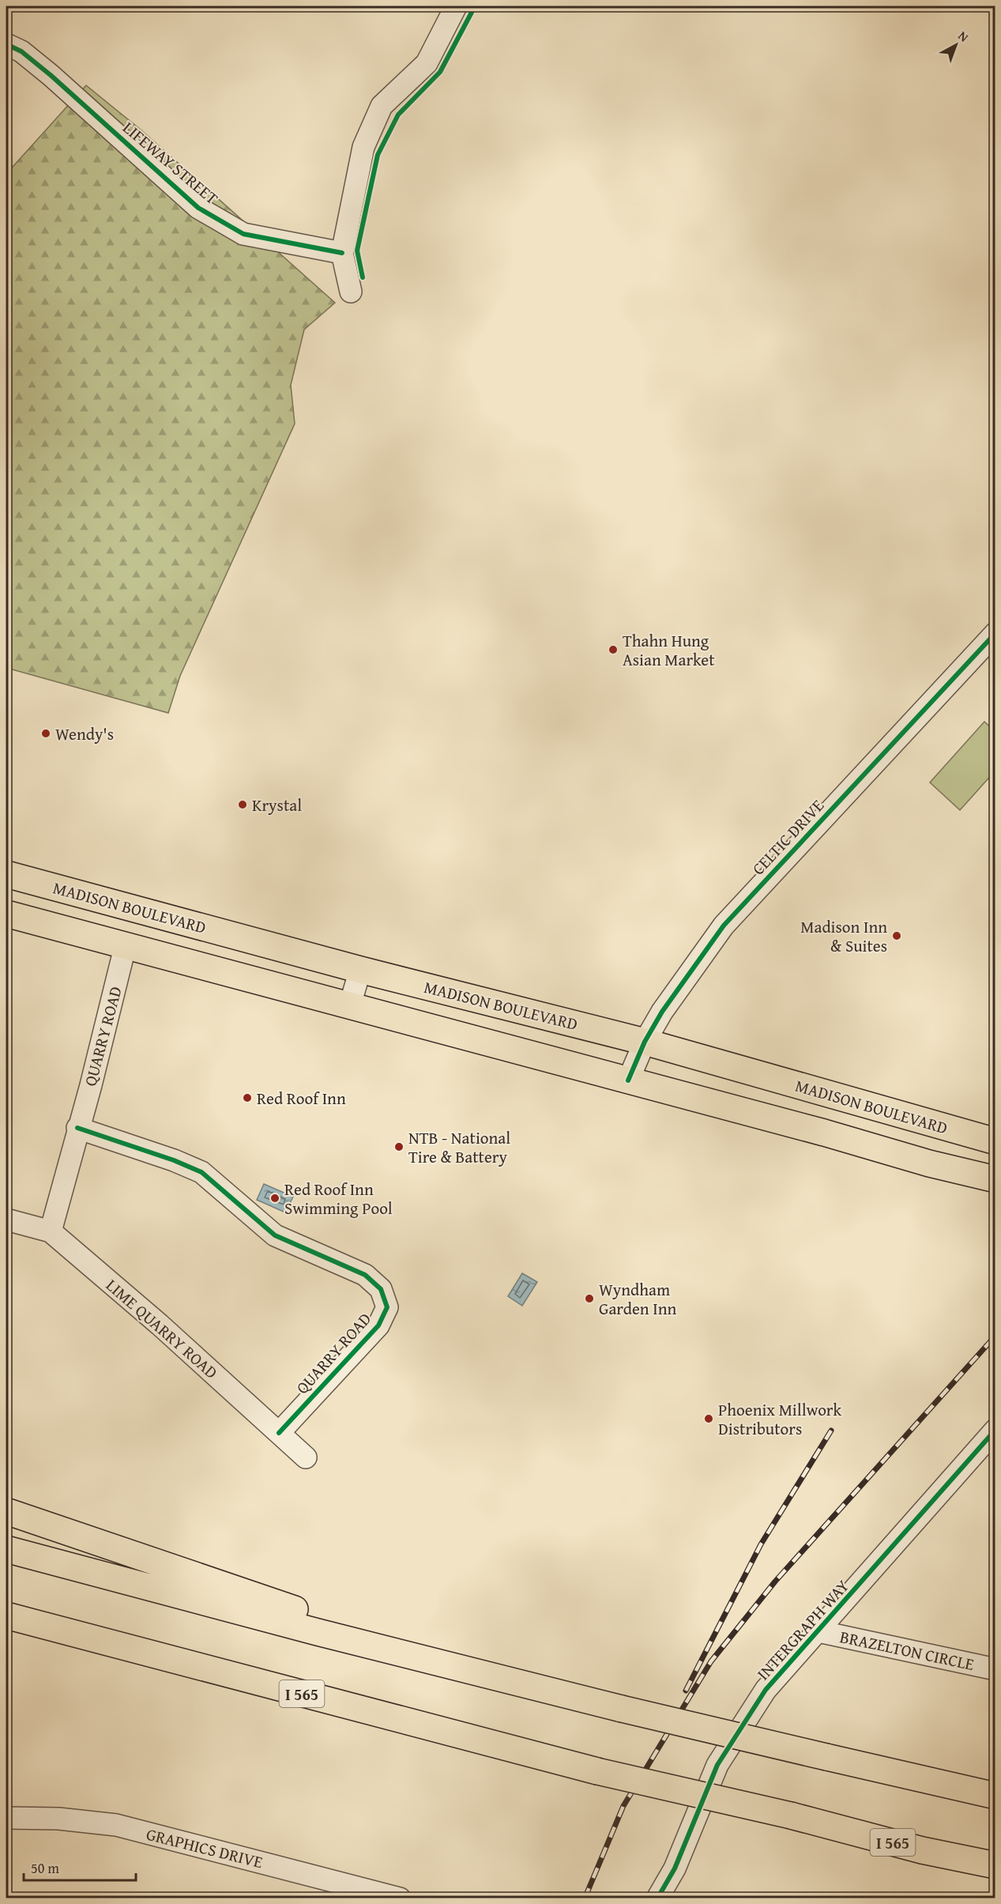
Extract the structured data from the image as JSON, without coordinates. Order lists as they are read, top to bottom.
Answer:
{
  "streets": {
    "main road": ["MADISON BOULEVARD", "I 565"],
    "street": [
      "LIFEWAY STREET",
      "CELTIC DRIVE",
      "QUARRY ROAD",
      "LIME QUARRY ROAD",
      "INTERGRAPH WAY",
      "BRAZELTON CIRCLE",
      "GRAPHICS DRIVE"
    ]
  },
  "crossings": [
    ["CELTIC DRIVE", "MADISON BOULEVARD"],
    ["QUARRY ROAD", "LIME QUARRY ROAD"],
    ["INTERGRAPH WAY", "BRAZELTON CIRCLE"]
  ],
  "places": [
    "Thahn Hung Asian Market",
    "Wendy's",
    "Krystal",
    "Madison Inn & Suites",
    "Red Roof Inn",
    "NTB - National Tire & Battery",
    "Red Roof Inn Swimming Pool",
    "Wyndham Garden Inn",
    "Phoenix Millwork Distributors"
  ],
  "scale_bar": "50 m",
  "north": "top right"
}
